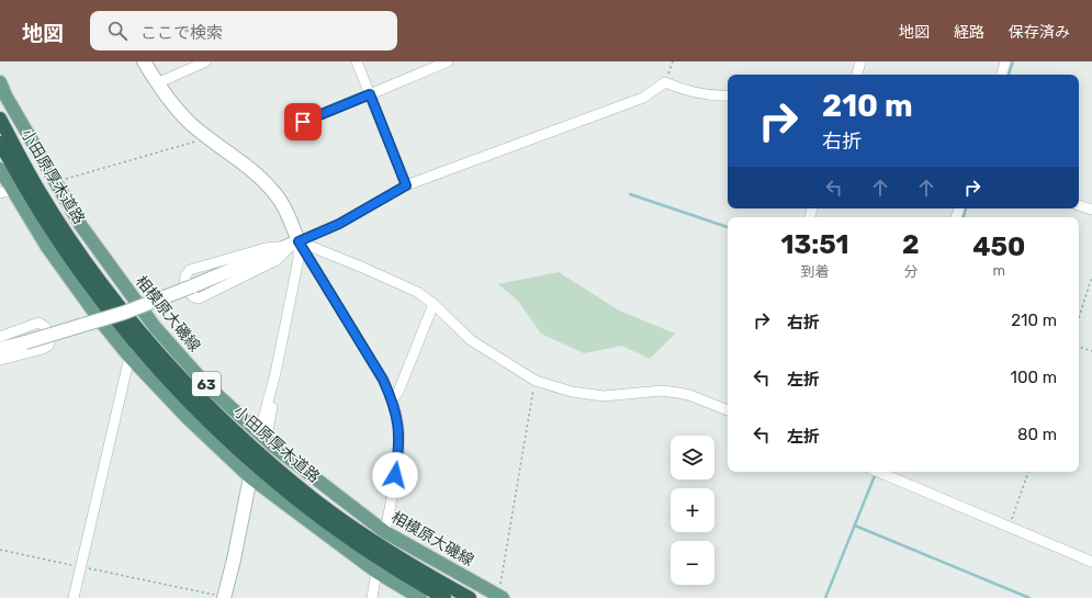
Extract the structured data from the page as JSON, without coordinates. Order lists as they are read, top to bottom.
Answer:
{
  "streets": {
    "highway": ["小田原厚木道路"],
    "main road": ["相模原大磯線", "63"]
  },
  "page": {
    "header": "地図",
    "search": "ここで検索",
    "nav": ["地図", "経路", "保存済み"],
    "turn": ["210 m", "右折"],
    "eta": [
      "13:51",
      "到着",
      "2",
      "分",
      "450",
      "m"
    ],
    "list": [
      {
        "name": "右折",
        "value": "210 m"
      },
      {
        "name": "左折",
        "value": "100 m"
      },
      {
        "name": "左折",
        "value": "80 m"
      }
    ],
    "map_buttons": ["+", "−"]
  }
}
